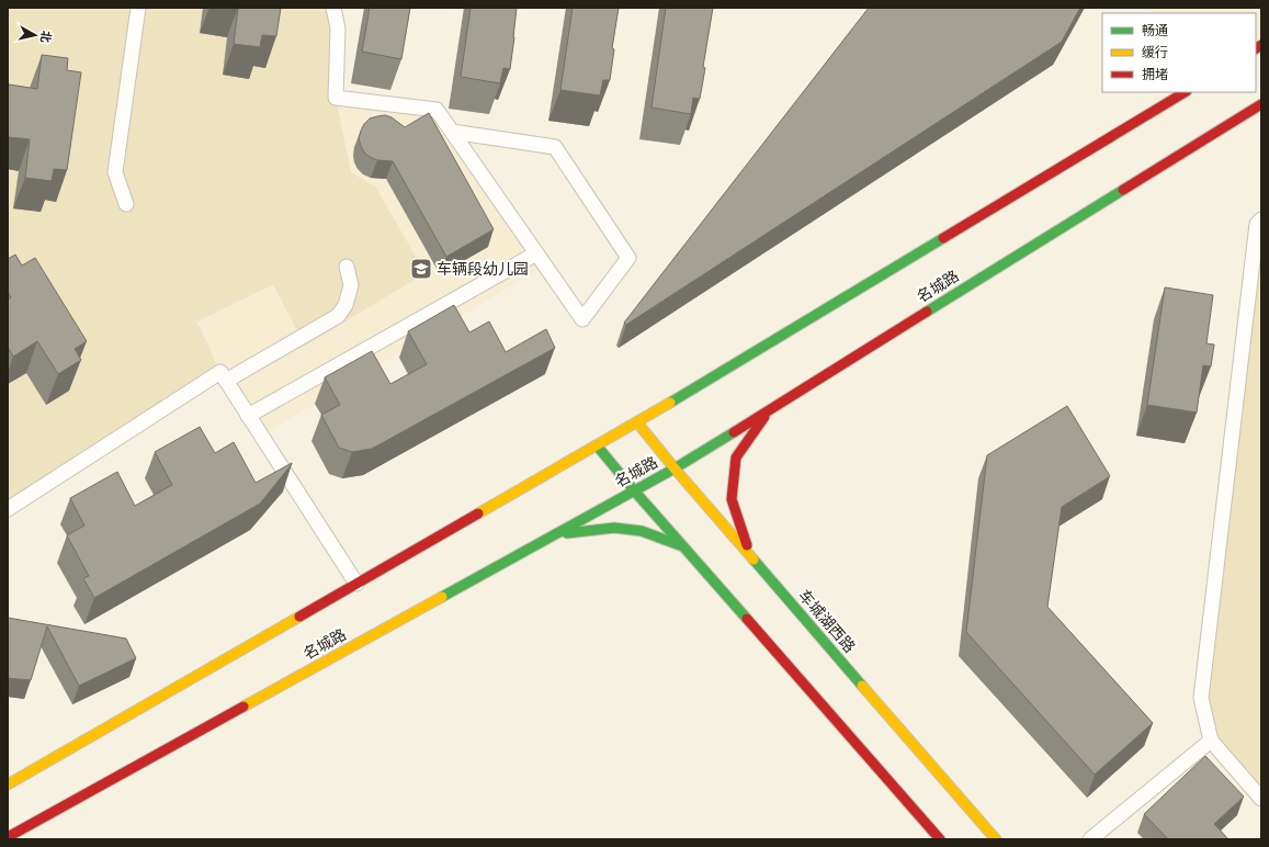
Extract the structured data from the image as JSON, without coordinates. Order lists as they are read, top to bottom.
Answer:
{
  "streets": {
    "main road": ["名城路", "车城湖西路"]
  },
  "crossings": [
    ["名城路", "车城湖西路"]
  ],
  "places": {
    "school or university": ["车辆段幼儿园"]
  },
  "legend": ["畅通", "缓行", "拥堵"],
  "north": "right"
}
